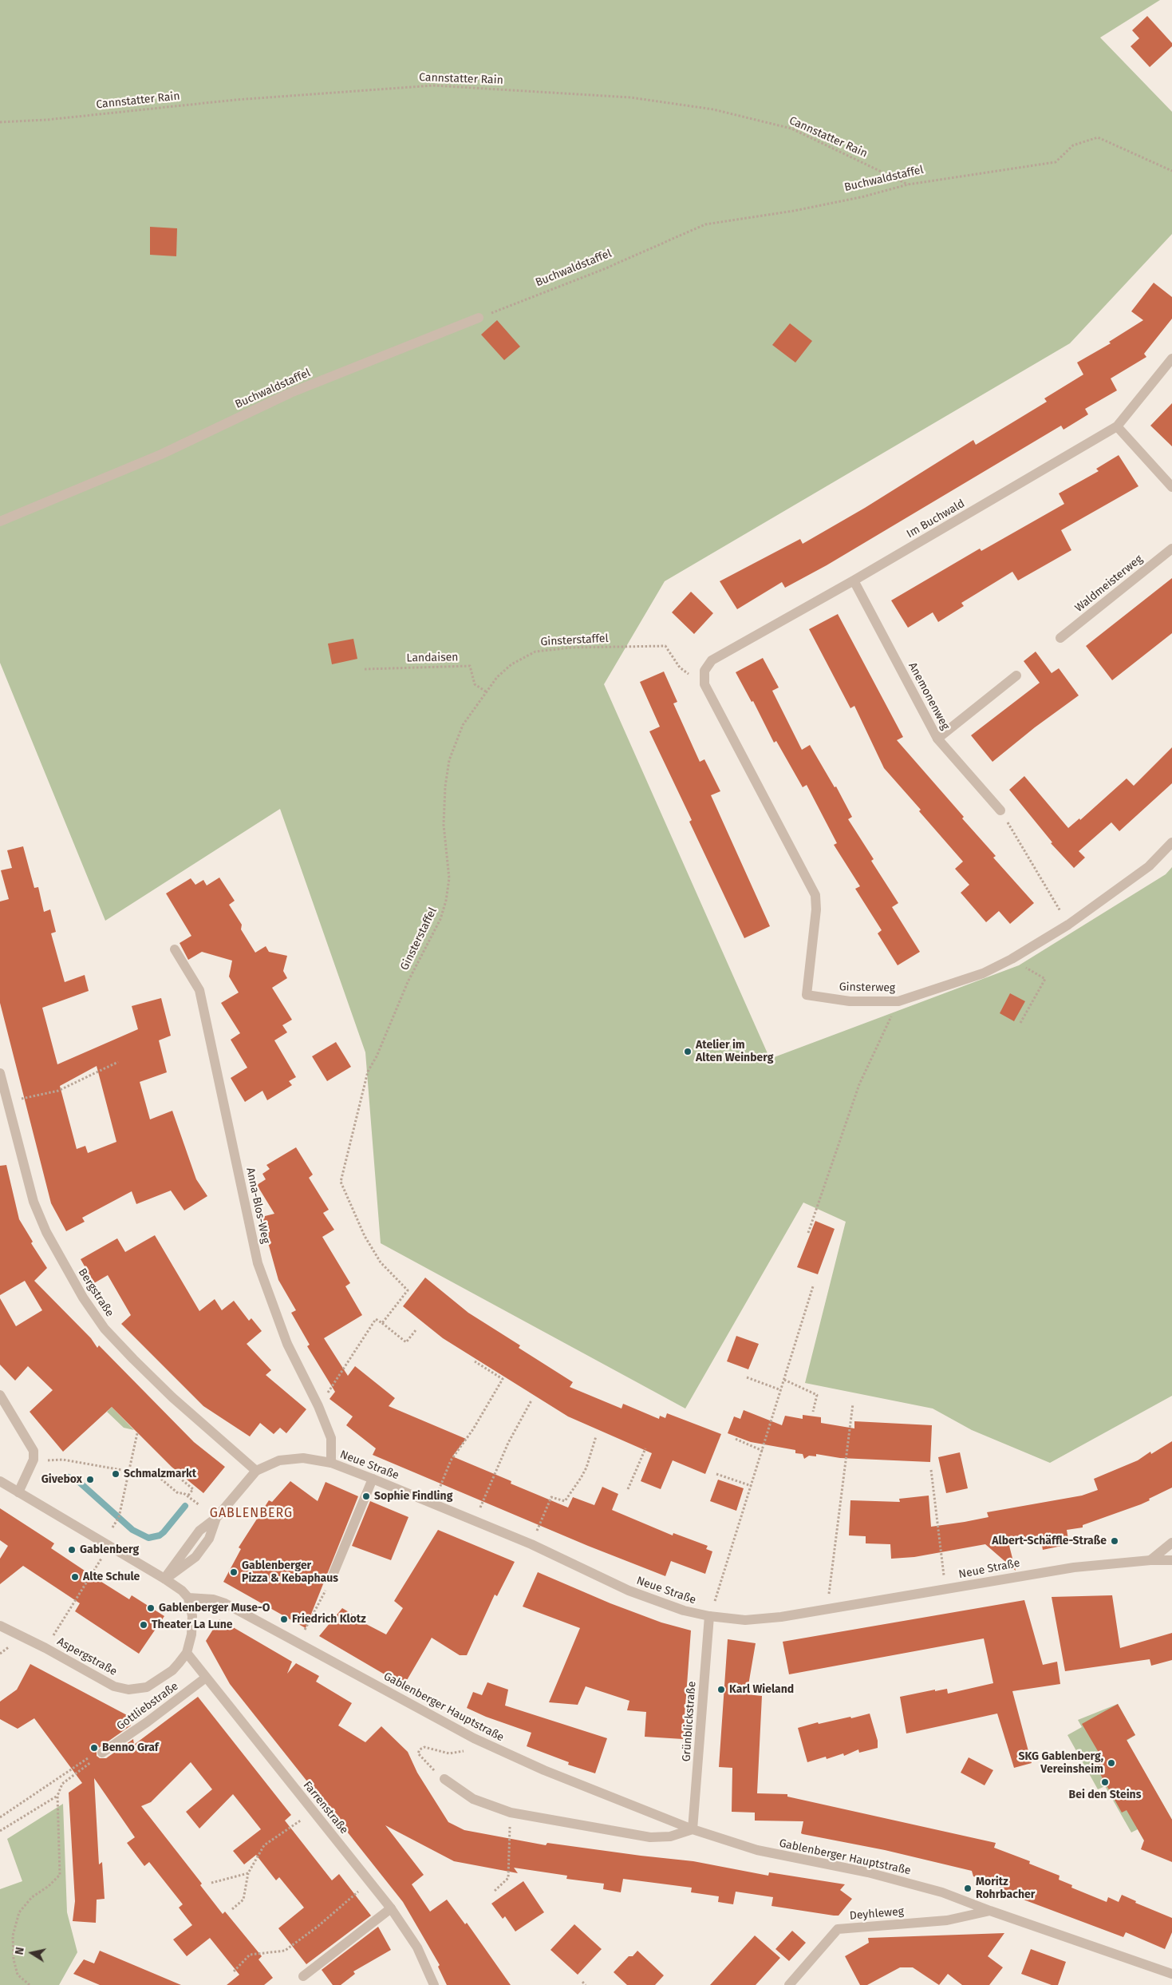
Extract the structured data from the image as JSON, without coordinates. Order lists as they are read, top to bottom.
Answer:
{
  "streets": {
    "street": [
      "Buchwaldstaffel",
      "Im Buchwald",
      "Waldmeisterweg",
      "Anemonenweg",
      "Ginsterweg",
      "Anna-Blos-Weg",
      "Bergstraße",
      "Neue Straße",
      "Aspergstraße",
      "Gottliebstraße",
      "Gablenberger Hauptstraße",
      "Grünblickstraße",
      "Farrenstraße",
      "Deyhleweg"
    ],
    "path": ["Cannstatter Rain", "Ginsterstaffel", "Landaisen"]
  },
  "crossings": [
    ["Cannstatter Rain", "Buchwaldstaffel"],
    ["Im Buchwald", "Ginsterstaffel"],
    ["Im Buchwald", "Anemonenweg"],
    ["Im Buchwald", "Ginsterweg"],
    ["Ginsterstaffel", "Landaisen"],
    ["Ginsterstaffel", "Ginsterweg"],
    ["Anna-Blos-Weg", "Neue Straße"],
    ["Bergstraße", "Neue Straße"],
    ["Neue Straße", "Grünblickstraße"],
    ["Aspergstraße", "Gablenberger Hauptstraße"],
    ["Aspergstraße", "Farrenstraße"],
    ["Gottliebstraße", "Farrenstraße"],
    ["Gablenberger Hauptstraße", "Grünblickstraße"],
    ["Gablenberger Hauptstraße", "Deyhleweg"]
  ],
  "districts": ["GABLENBERG"],
  "places": [
    "Atelier im Alten Weinberg",
    "Schmalzmarkt",
    "Givebox",
    "Sophie Findling",
    "Albert-Schäffle-Straße",
    "Gablenberg",
    "Gablenberger Pizza & Kebaphaus",
    "Alte Schule",
    "Gablenberger Muse-O",
    "Friedrich Klotz",
    "Theater La Lune",
    "Karl Wieland",
    "Benno Graf",
    "SKG Gablenberg, Vereinsheim",
    "Bei den Steins",
    "Moritz Rohrbacher"
  ],
  "north": "left"
}
